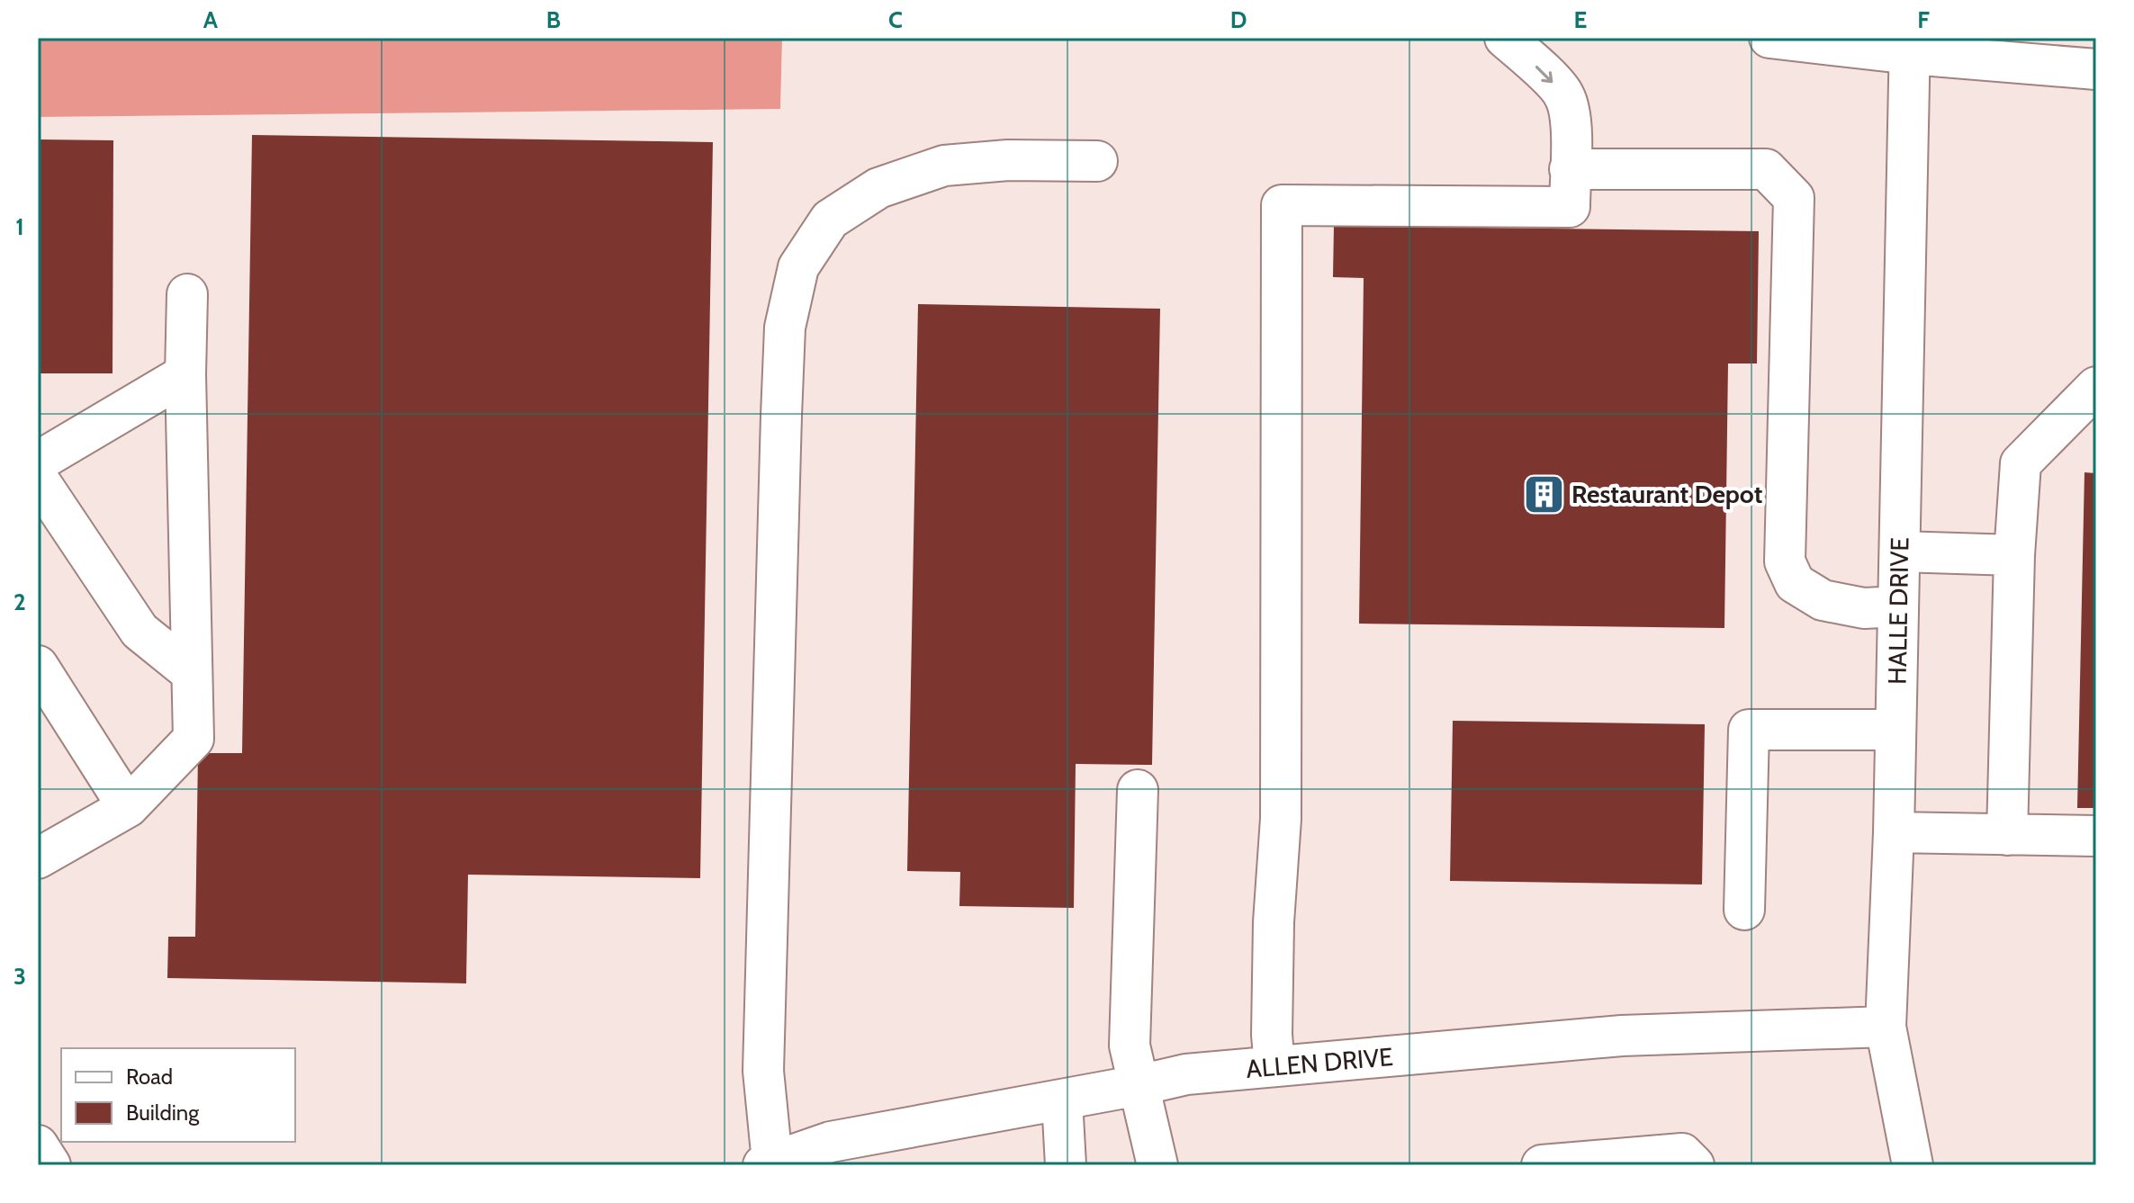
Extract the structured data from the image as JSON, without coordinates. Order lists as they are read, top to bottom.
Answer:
{
  "streets": {
    "street": ["HALLE DRIVE", "ALLEN DRIVE"]
  },
  "crossings": [
    ["HALLE DRIVE", "ALLEN DRIVE"]
  ],
  "places": {
    "building": ["Restaurant Depot"]
  },
  "legend": ["Road", "Building"],
  "grid": {
    "columns": [
      "A",
      "B",
      "C",
      "D",
      "E",
      "F"
    ],
    "rows": ["1", "2", "3"]
  }
}
